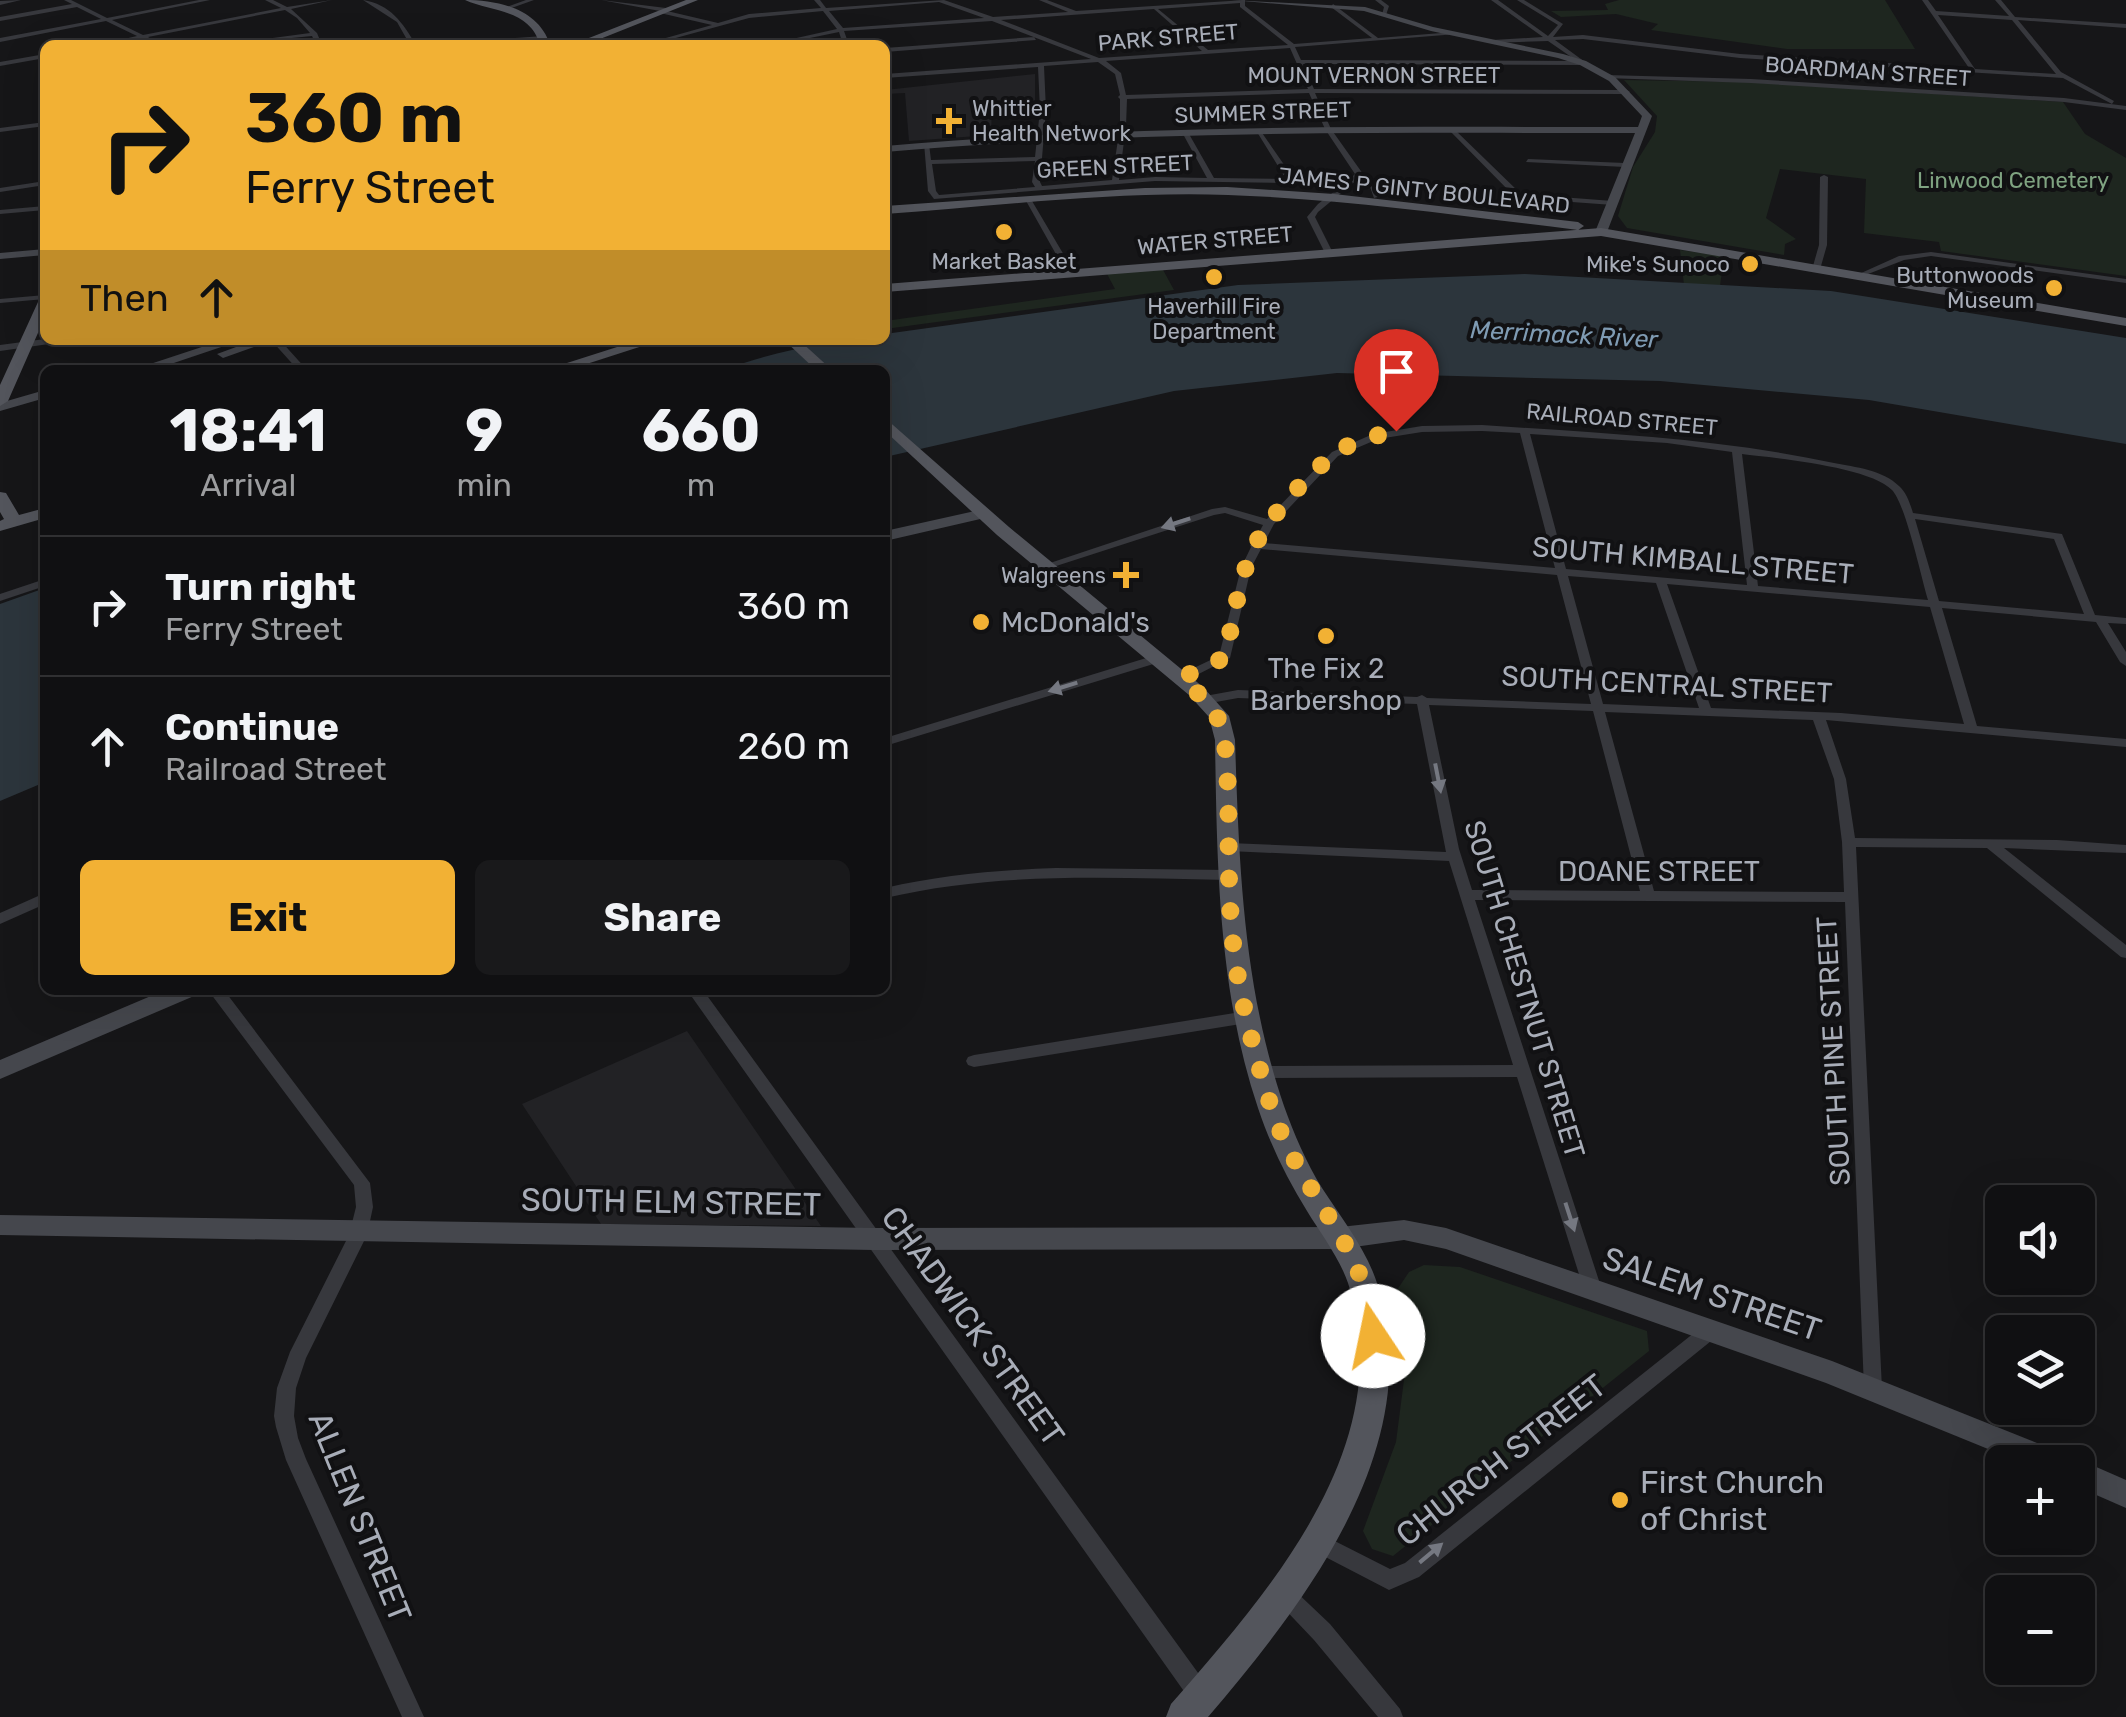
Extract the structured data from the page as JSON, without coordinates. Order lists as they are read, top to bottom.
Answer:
{
  "streets": {
    "main road": [
      "SUMMER STREET",
      "JAMES P GINTY BOULEVARD",
      "WATER STREET",
      "SOUTH ELM STREET",
      "SALEM STREET"
    ],
    "street": [
      "PARK STREET",
      "BOARDMAN STREET",
      "MOUNT VERNON STREET",
      "GREEN STREET",
      "RAILROAD STREET",
      "SOUTH KIMBALL STREET",
      "SOUTH CENTRAL STREET",
      "DOANE STREET",
      "SOUTH CHESTNUT STREET",
      "SOUTH PINE STREET",
      "CHADWICK STREET",
      "CHURCH STREET",
      "ALLEN STREET"
    ]
  },
  "crossings": [
    ["SUMMER STREET", "GREEN STREET"],
    ["JAMES P GINTY BOULEVARD", "WATER STREET"],
    ["SOUTH CENTRAL STREET", "SOUTH CHESTNUT STREET"],
    ["SOUTH CENTRAL STREET", "SOUTH PINE STREET"],
    ["DOANE STREET", "SOUTH CHESTNUT STREET"],
    ["DOANE STREET", "SOUTH PINE STREET"],
    ["SOUTH CHESTNUT STREET", "SALEM STREET"],
    ["SOUTH PINE STREET", "SALEM STREET"],
    ["SOUTH ELM STREET", "SALEM STREET"],
    ["SOUTH ELM STREET", "CHADWICK STREET"],
    ["SOUTH ELM STREET", "ALLEN STREET"],
    ["SALEM STREET", "CHURCH STREET"]
  ],
  "one_way": ["SOUTH CHESTNUT STREET", "CHURCH STREET"],
  "water": ["Merrimack River"],
  "parks": ["Linwood Cemetery"],
  "places": {
    "health": ["Whittier Health Network", "Walgreens"],
    "other": [
      "Market Basket",
      "Mike's Sunoco",
      "Haverhill Fire Department",
      "Buttonwoods Museum",
      "McDonald's",
      "The Fix 2 Barbershop",
      "First Church of Christ"
    ]
  },
  "page": {
    "turn": ["360 m", "Ferry Street"],
    "then": "Then",
    "eta": [
      "18:41",
      "Arrival",
      "9",
      "min",
      "660",
      "m"
    ],
    "list": [
      {
        "name": "Turn right",
        "note": "Ferry Street",
        "value": "360 m"
      },
      {
        "name": "Continue",
        "note": "Railroad Street",
        "value": "260 m"
      }
    ],
    "buttons": ["Exit", "Share"],
    "map_buttons": ["+", "−"]
  }
}
